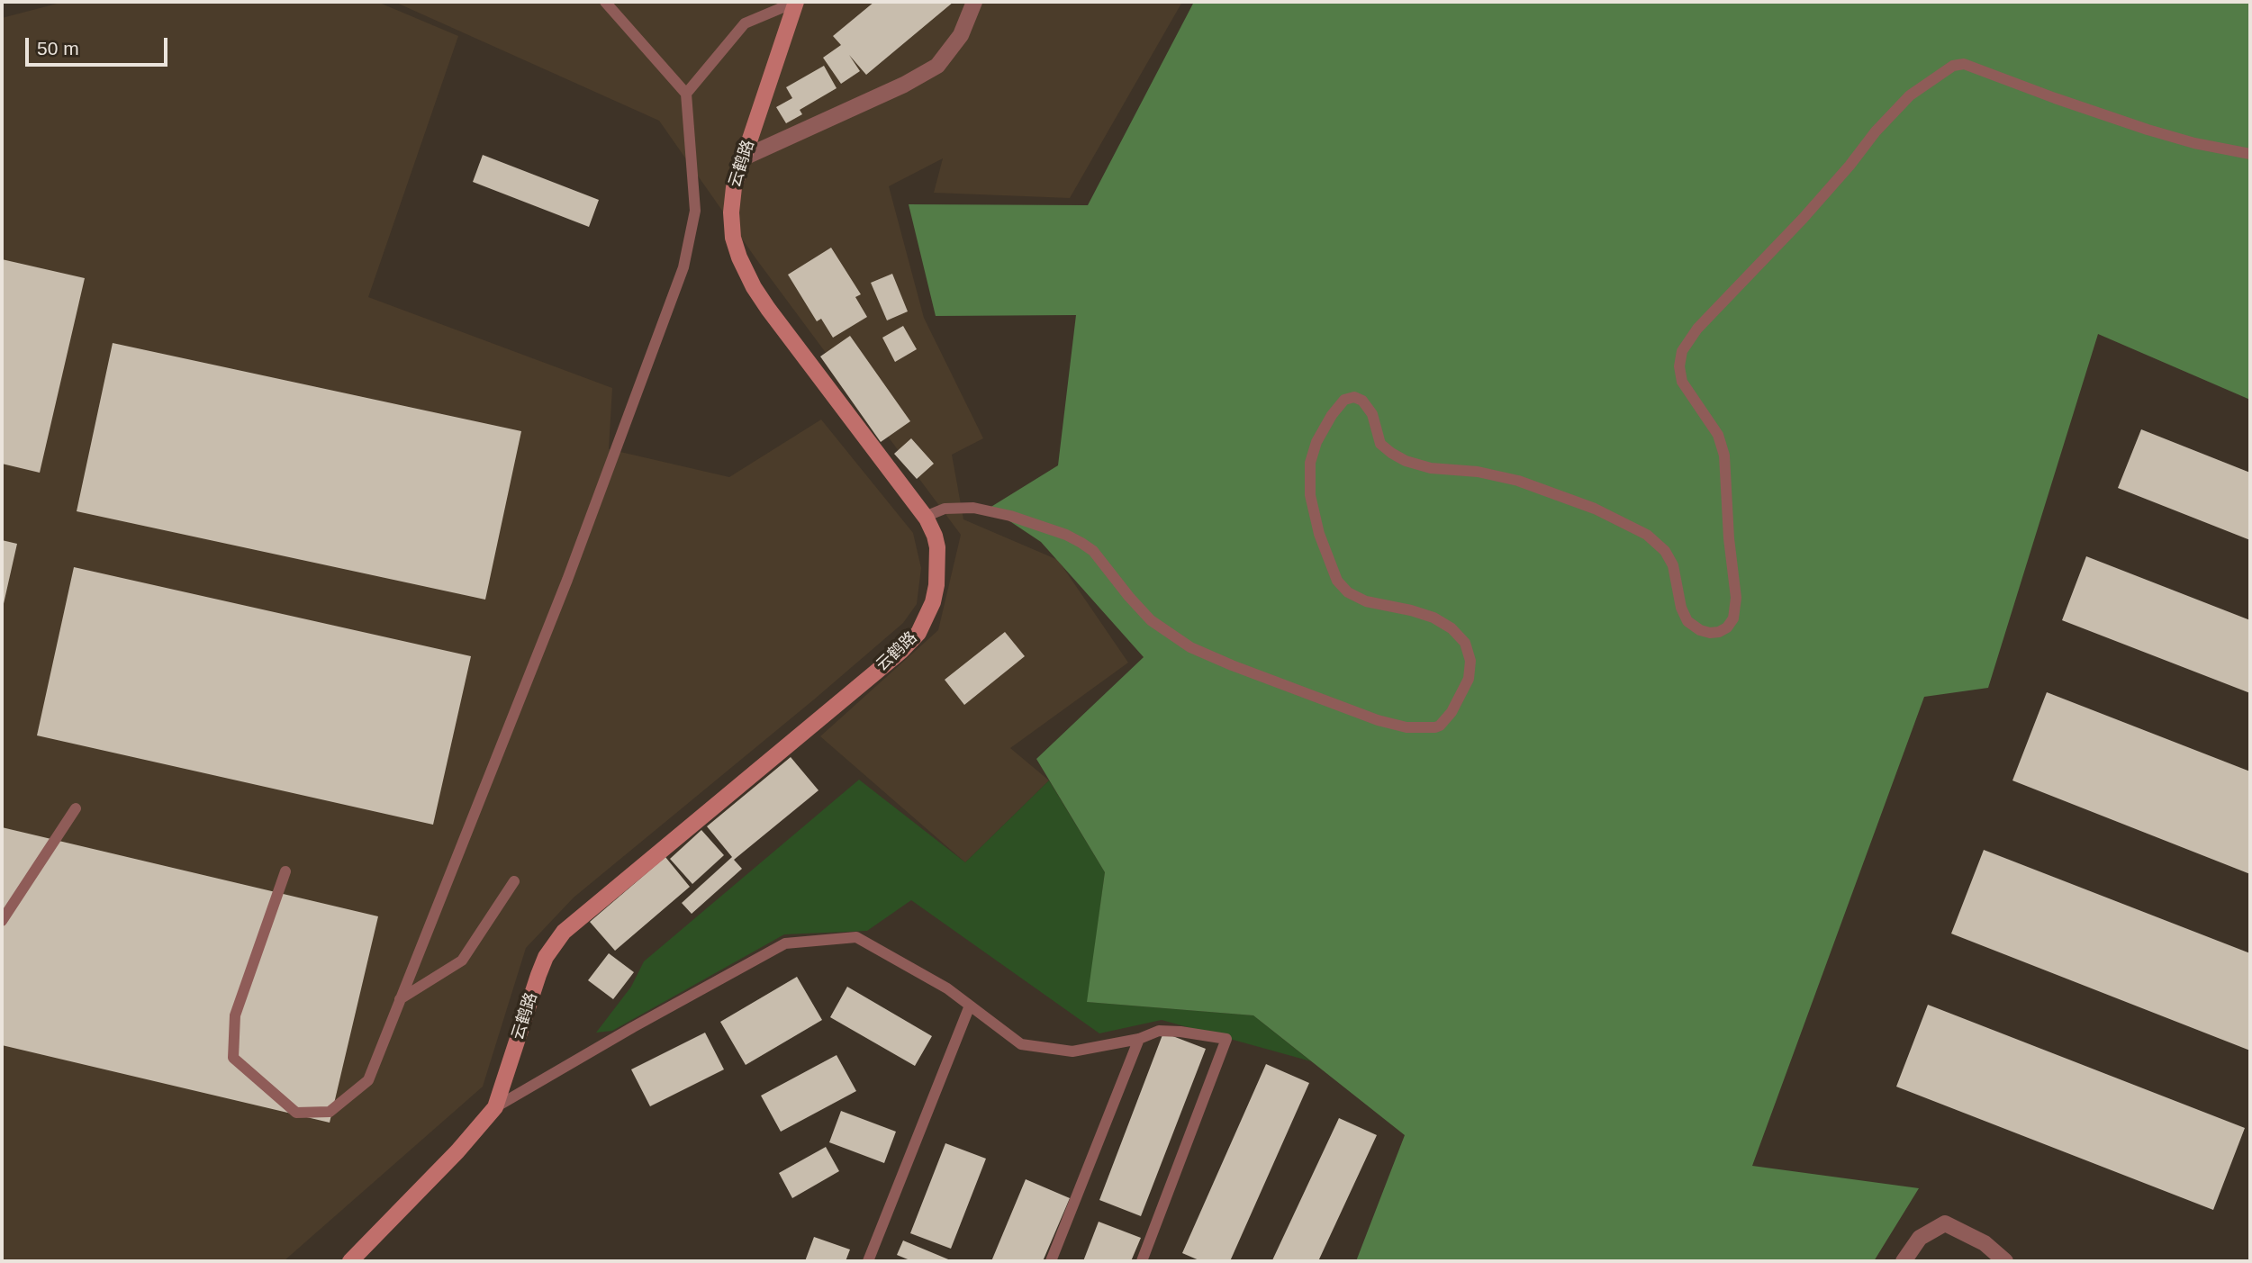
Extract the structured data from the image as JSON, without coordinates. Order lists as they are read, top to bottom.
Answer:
{
  "streets": {
    "street": ["云鹤路"]
  },
  "scale_bar": "50 m"
}
